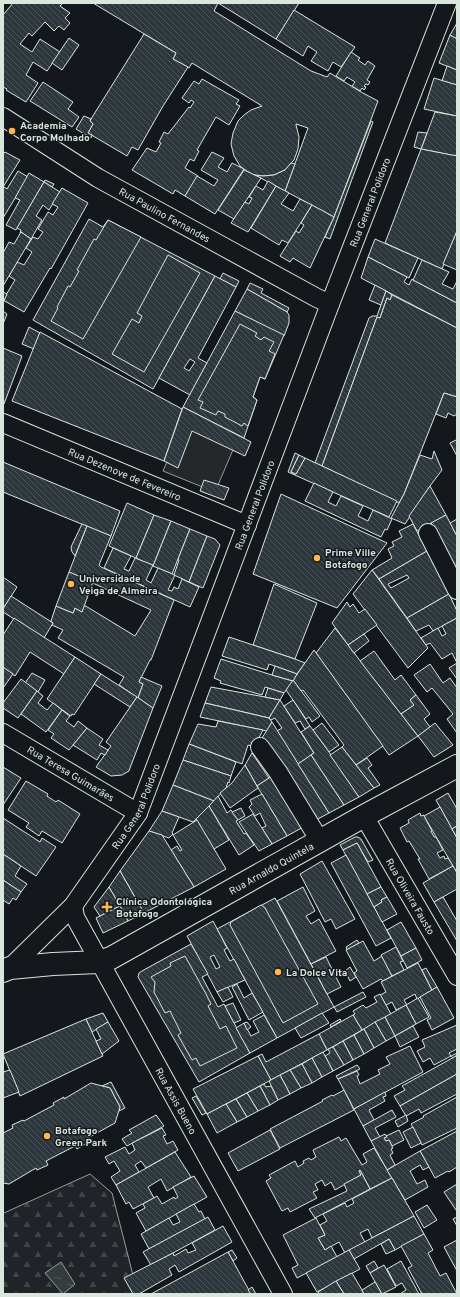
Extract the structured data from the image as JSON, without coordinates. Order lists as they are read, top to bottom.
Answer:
{
  "streets": {
    "main road": ["Rua Arnaldo Quintela"],
    "street": [
      "Rua General Polidoro",
      "Rua Paulino Fernandes",
      "Rua Dezenove de Fevereiro",
      "Rua Teresa Guimarães",
      "Rua Oliveira Fausto",
      "Rua Assis Bueno"
    ]
  },
  "crossings": [
    ["Rua General Polidoro", "Rua Paulino Fernandes"],
    ["Rua General Polidoro", "Rua Dezenove de Fevereiro"],
    ["Rua General Polidoro", "Rua Teresa Guimarães"],
    ["Rua General Polidoro", "Rua Arnaldo Quintela"],
    ["Rua General Polidoro", "Rua Assis Bueno"],
    ["Rua Arnaldo Quintela", "Rua Oliveira Fausto"],
    ["Rua Arnaldo Quintela", "Rua Assis Bueno"]
  ],
  "places": {
    "other": [
      "Academia Corpo Molhado",
      "Prime Ville Botafogo",
      "Universidade Veiga de Almeira",
      "La Dolce Vita",
      "Botafogo Green Park"
    ],
    "health": ["Clínica Odontológica Botafogo"]
  }
}
